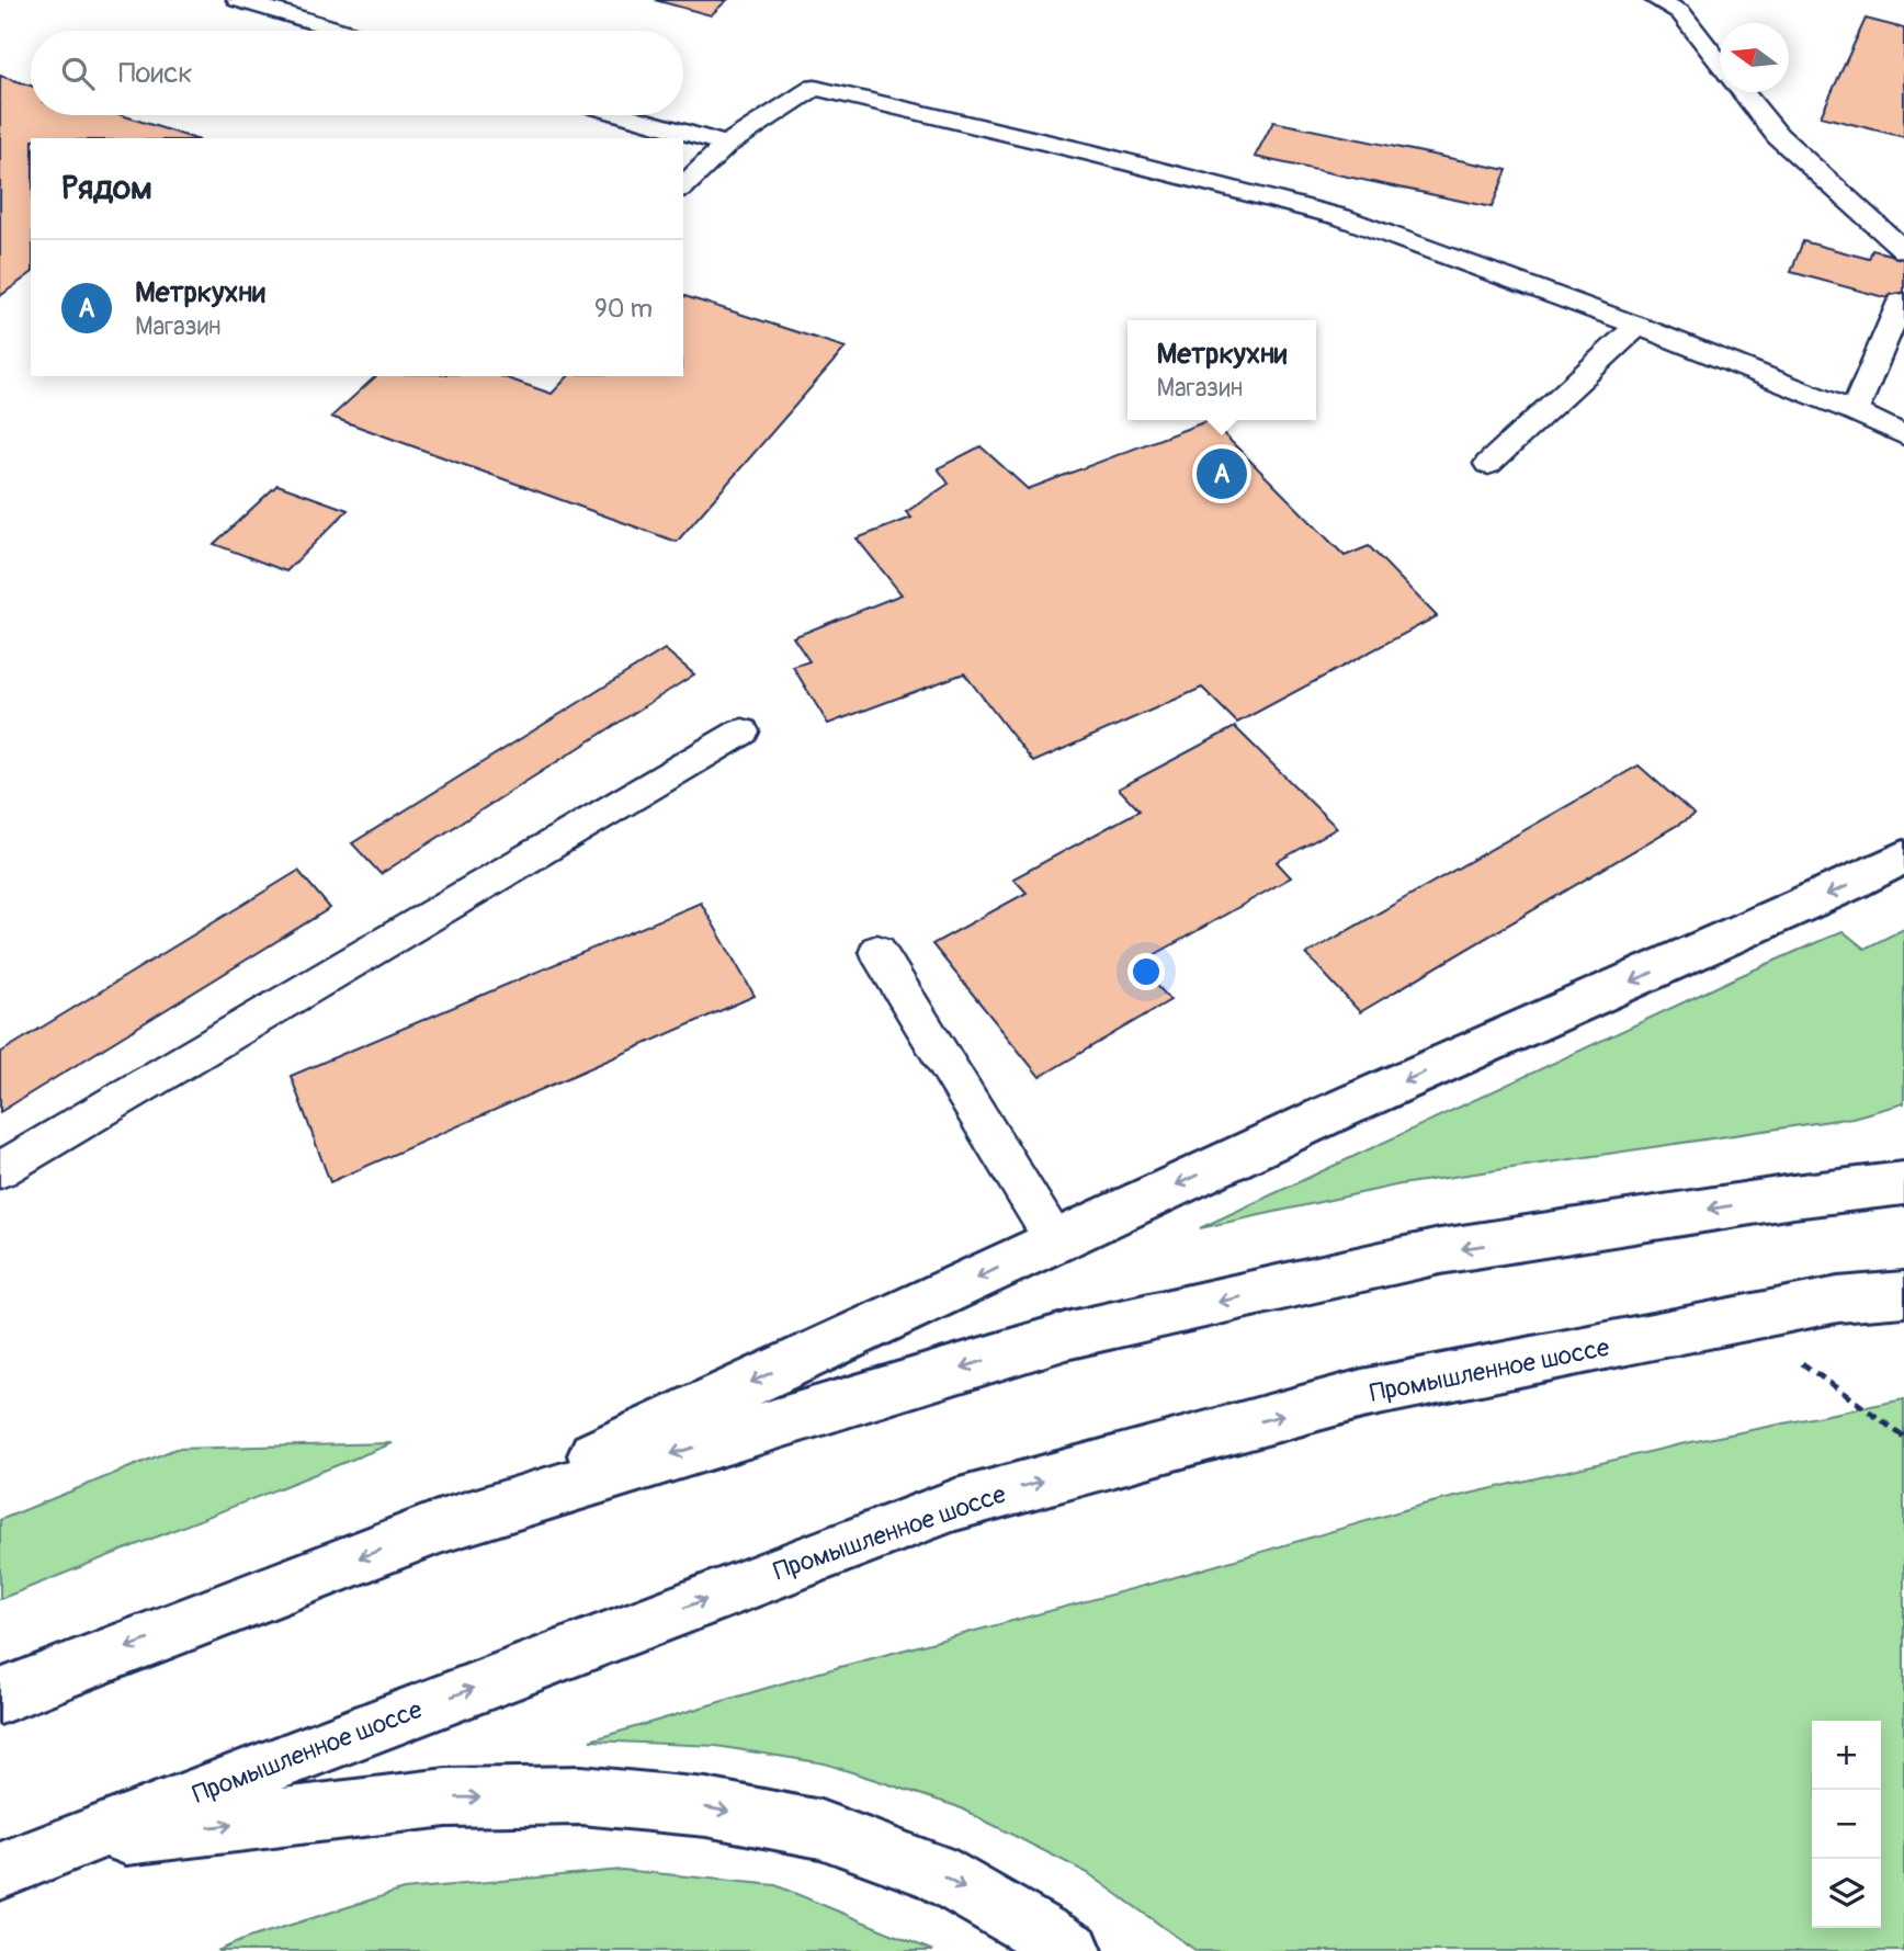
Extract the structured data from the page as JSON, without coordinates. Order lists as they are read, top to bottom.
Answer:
{
  "streets": {
    "main road": ["Промышленное шоссе"]
  },
  "north": "left",
  "page": {
    "search": "Поиск",
    "heading": "Рядом",
    "list": [
      {
        "mark": "A",
        "name": "Метркухни",
        "note": "Магазин",
        "value": "90 m"
      }
    ],
    "popup": ["Метркухни", "Магазин"],
    "pins": "A",
    "map_buttons": ["+", "−"]
  }
}
